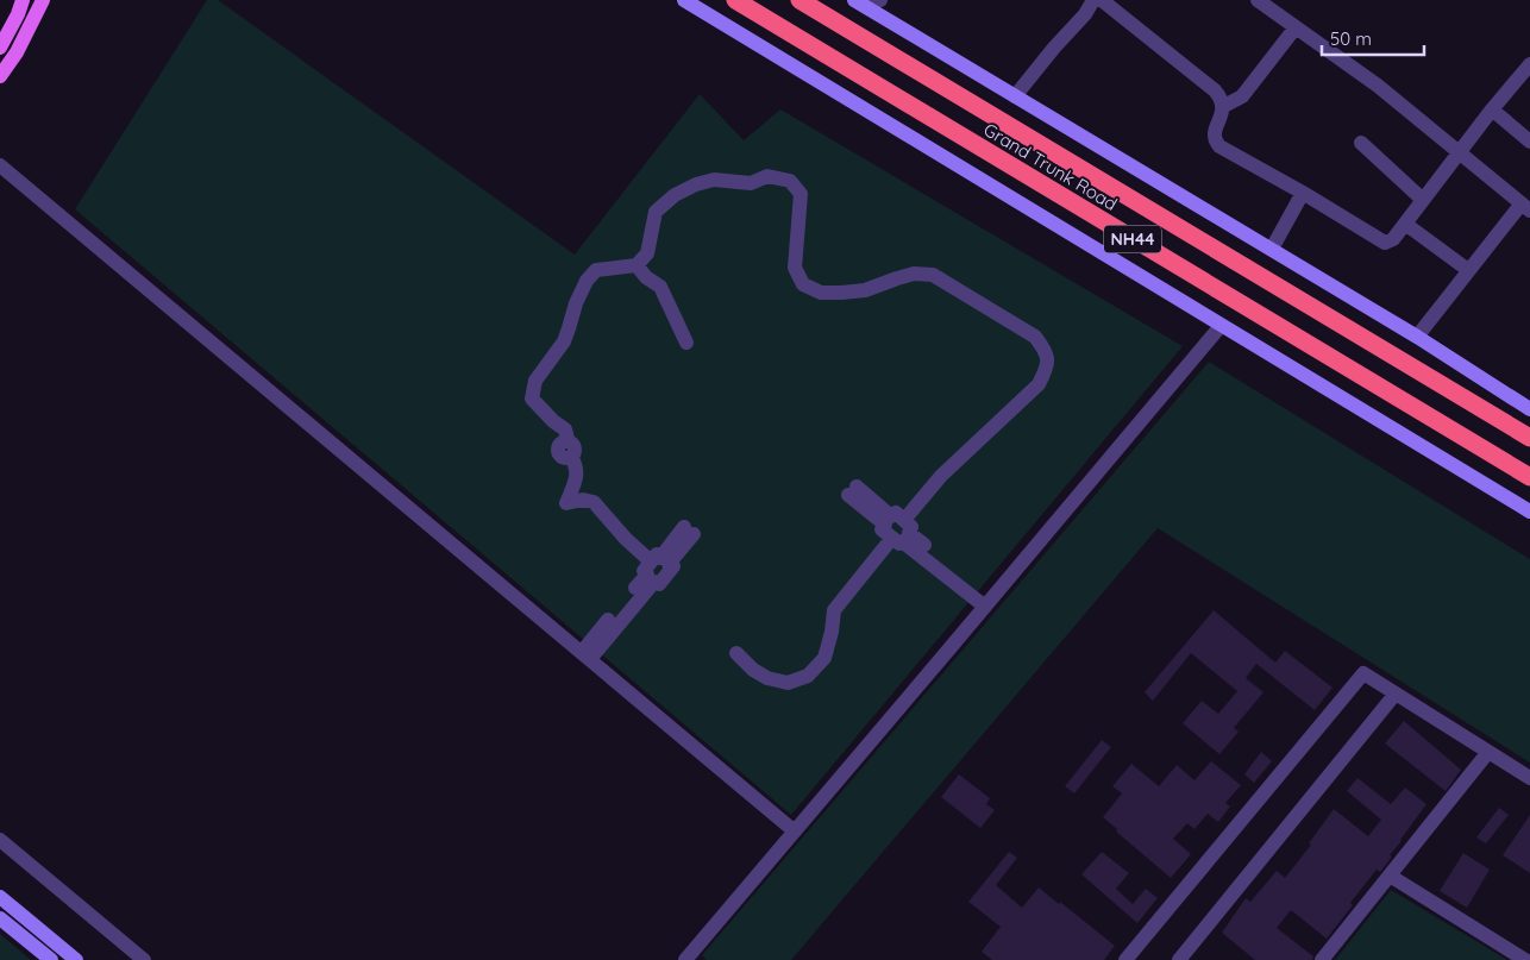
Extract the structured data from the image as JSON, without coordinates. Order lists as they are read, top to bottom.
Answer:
{
  "streets": {
    "highway": ["Grand Trunk Road", "NH44"]
  },
  "scale_bar": "50 m"
}
